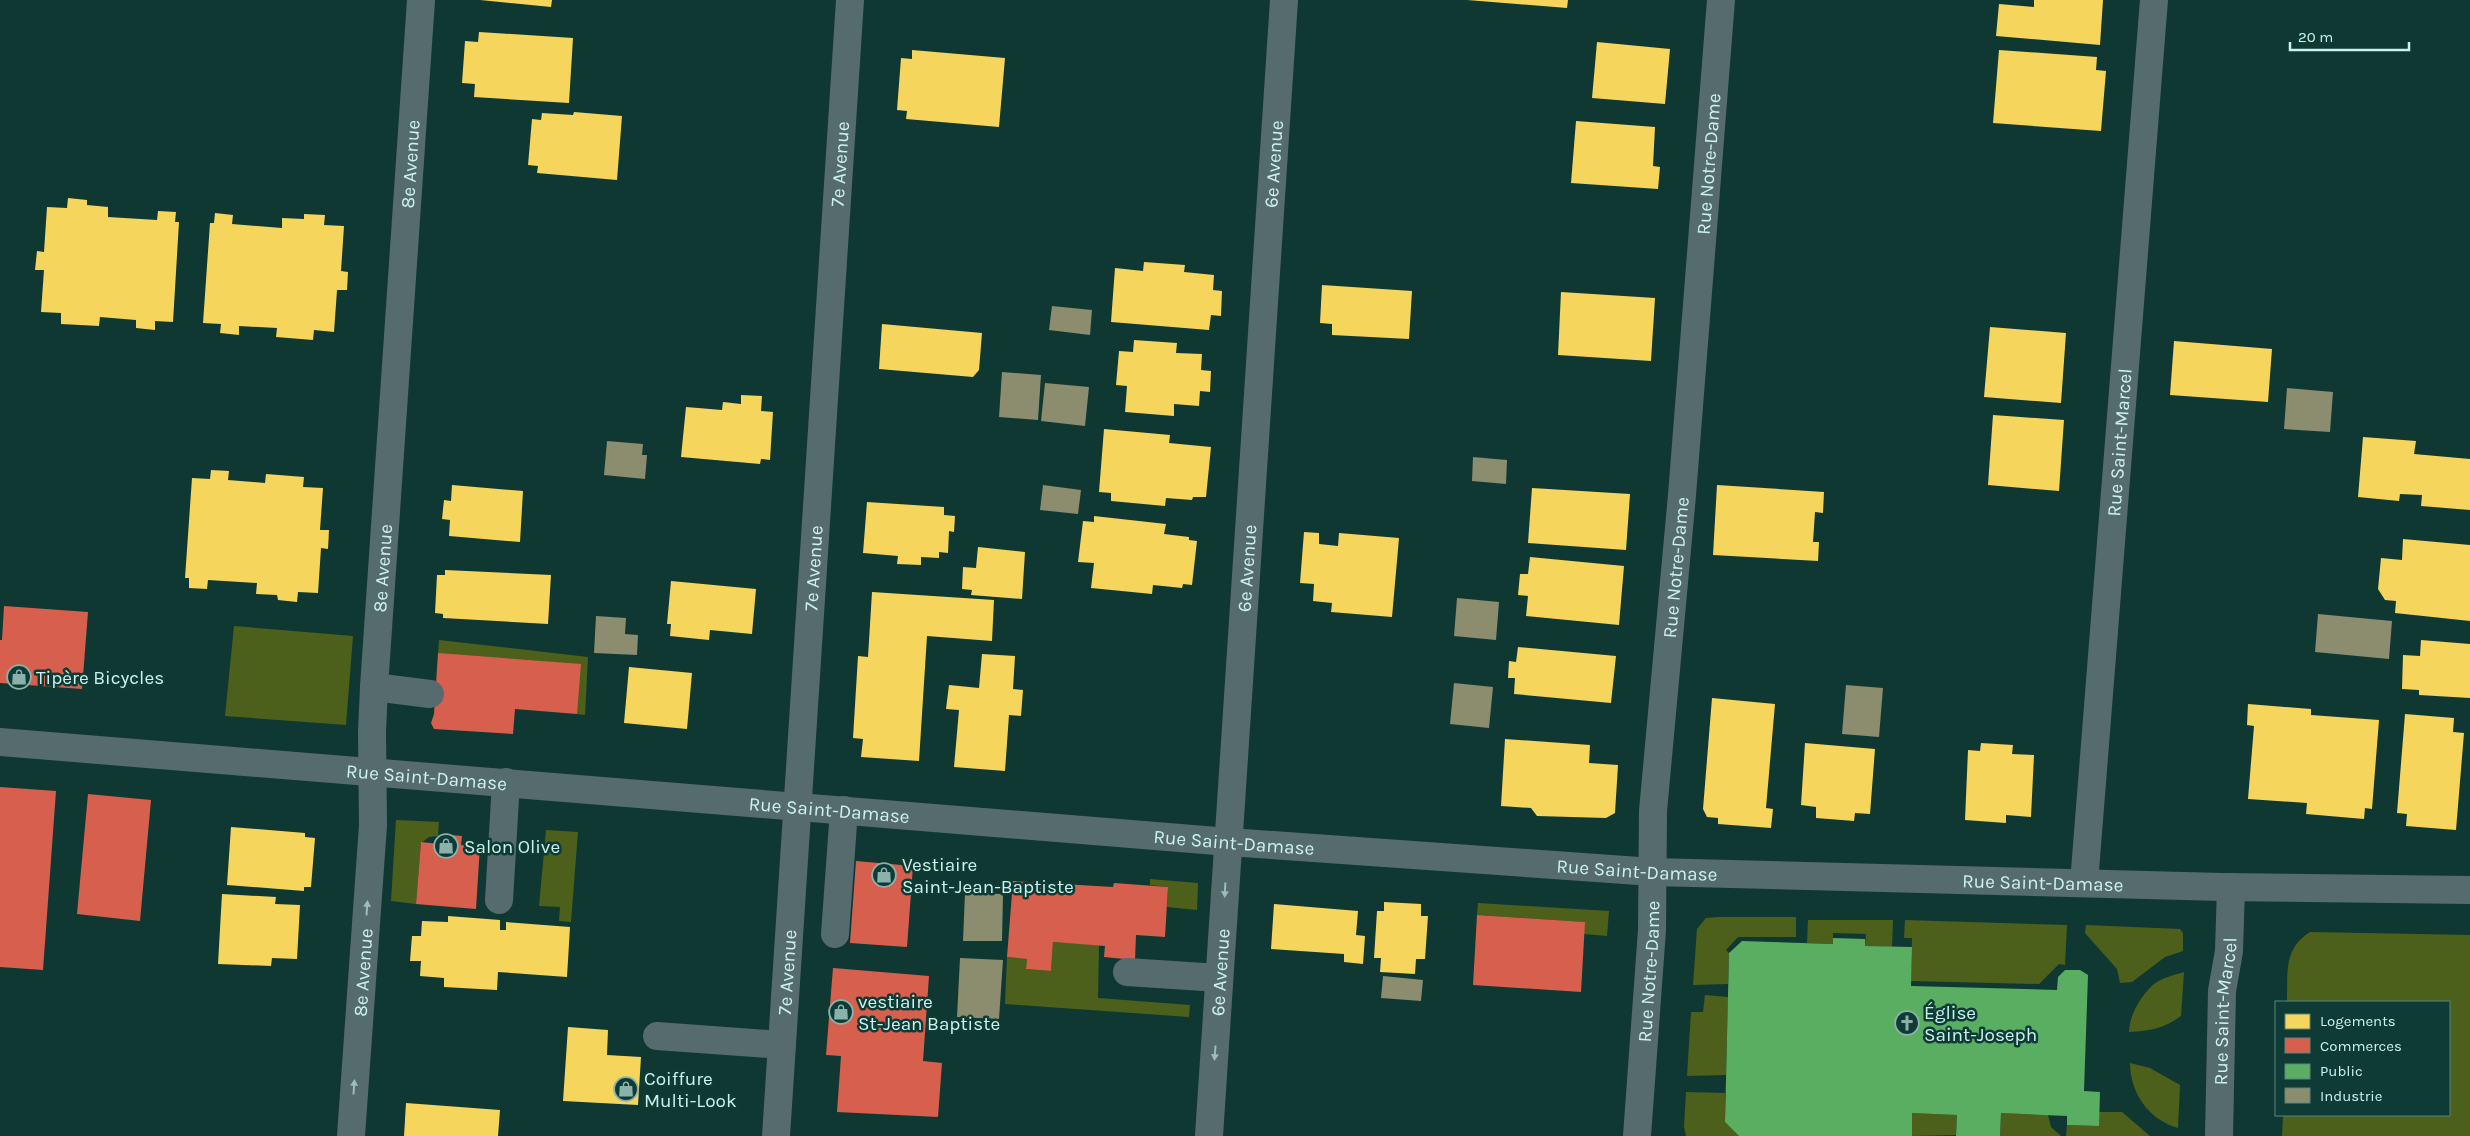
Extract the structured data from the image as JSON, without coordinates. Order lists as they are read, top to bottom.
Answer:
{
  "streets": {
    "street": [
      "8e Avenue",
      "7e Avenue",
      "6e Avenue",
      "Rue Notre-Dame",
      "Rue Saint-Marcel",
      "Rue Saint-Damase"
    ]
  },
  "crossings": [
    ["8e Avenue", "Rue Saint-Damase"],
    ["7e Avenue", "Rue Saint-Damase"],
    ["6e Avenue", "Rue Saint-Damase"],
    ["Rue Notre-Dame", "Rue Saint-Damase"],
    ["Rue Saint-Marcel", "Rue Saint-Damase"]
  ],
  "places": {
    "shop": [
      "Tipère Bicycles",
      "Salon Olive",
      "Vestiaire Saint-Jean-Baptiste",
      "vestiaire St-Jean Baptiste",
      "Coiffure Multi-Look"
    ],
    "church": ["Église Saint-Joseph"]
  },
  "legend": [
    "Logements",
    "Commerces",
    "Public",
    "Industrie"
  ],
  "scale_bar": "20 m"
}
